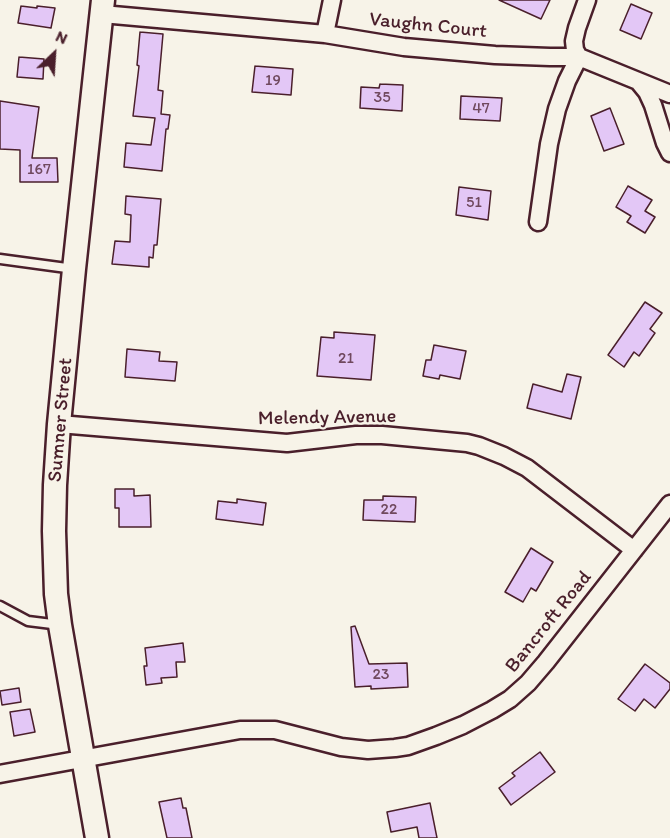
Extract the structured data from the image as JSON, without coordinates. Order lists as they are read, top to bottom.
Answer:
{
  "streets": {
    "main road": ["Sumner Street"],
    "street": ["Vaughn Court", "Melendy Avenue", "Bancroft Road"]
  },
  "crossings": [
    ["Vaughn Court", "Sumner Street"],
    ["Melendy Avenue", "Sumner Street"],
    ["Melendy Avenue", "Bancroft Road"],
    ["Sumner Street", "Bancroft Road"]
  ],
  "house_numbers": [
    "19",
    "35",
    "47",
    "167",
    "51",
    "21",
    "22",
    "23"
  ],
  "north": "top right"
}
